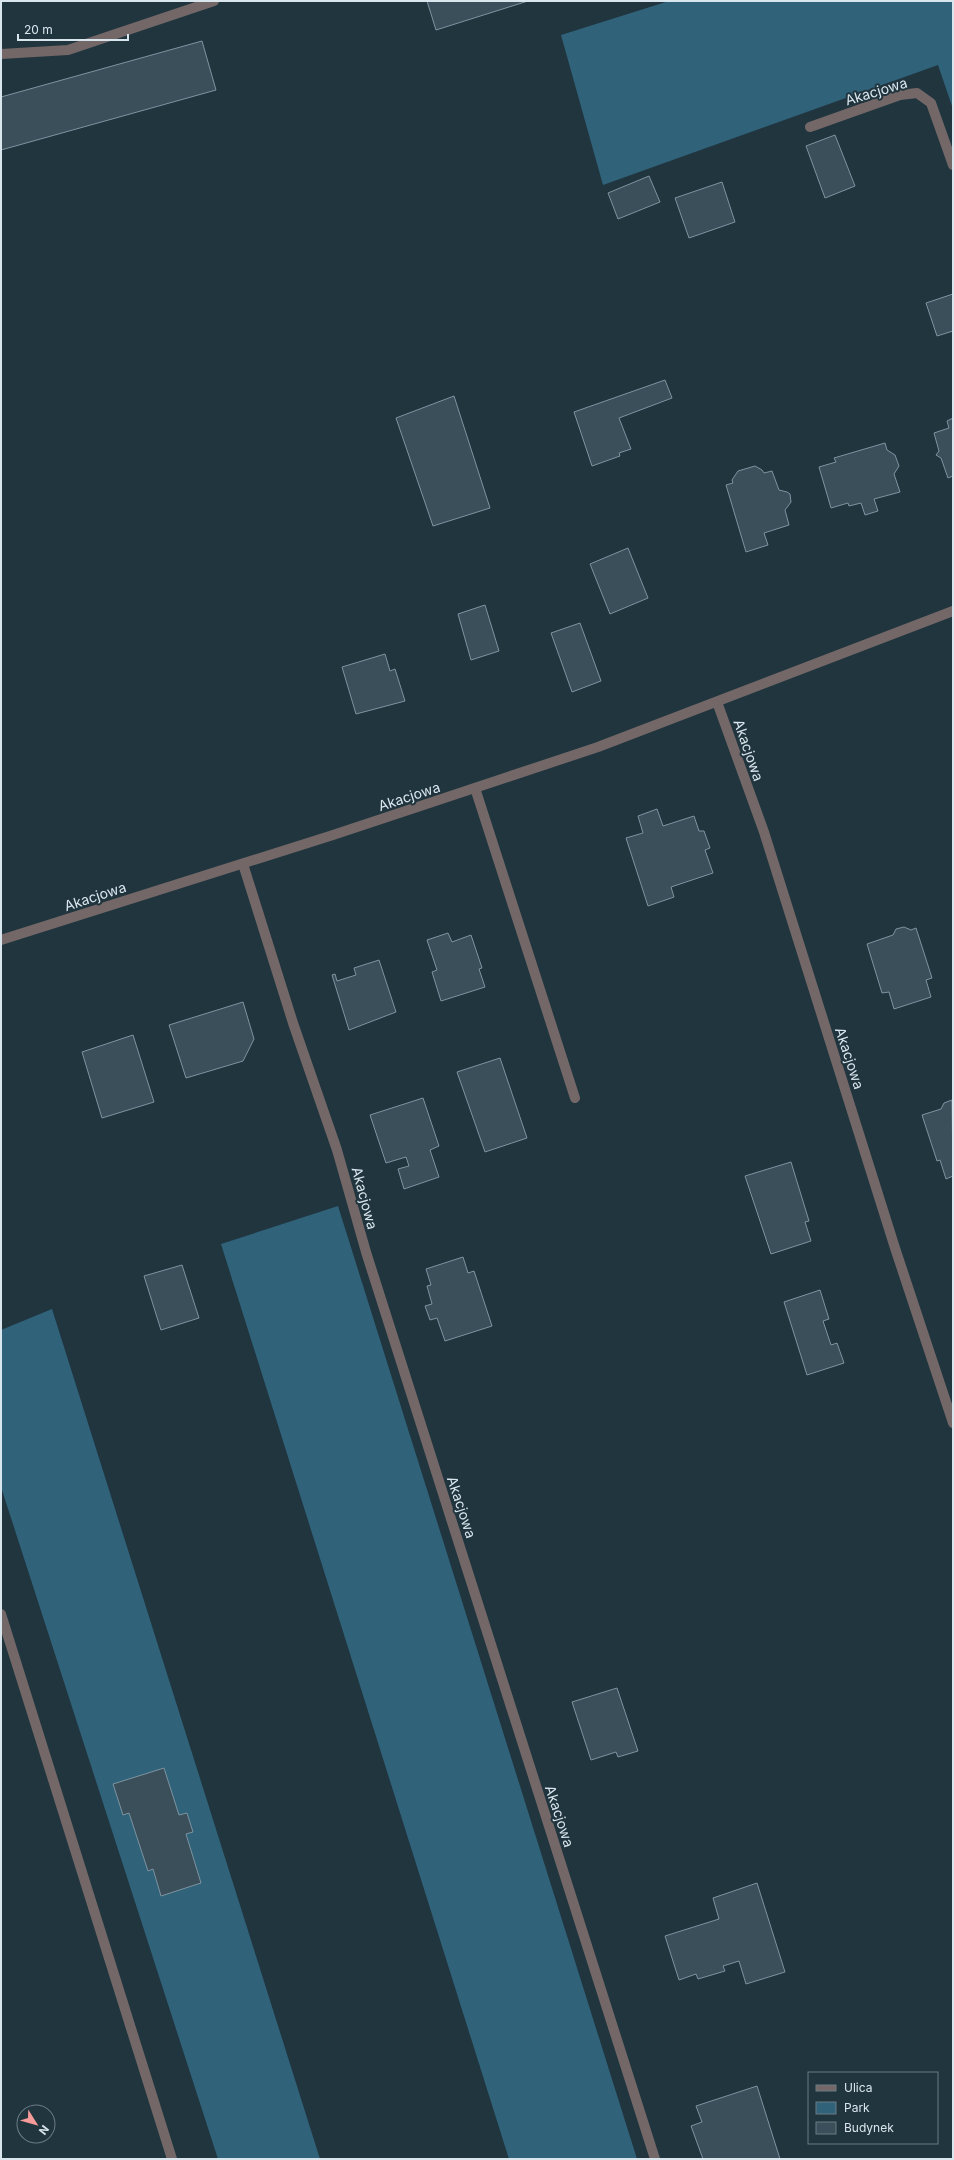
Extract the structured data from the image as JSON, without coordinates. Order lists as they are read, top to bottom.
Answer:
{
  "streets": {
    "street": ["Akacjowa"]
  },
  "legend": ["Ulica", "Park", "Budynek"],
  "scale_bar": "20 m",
  "north": "bottom right"
}
